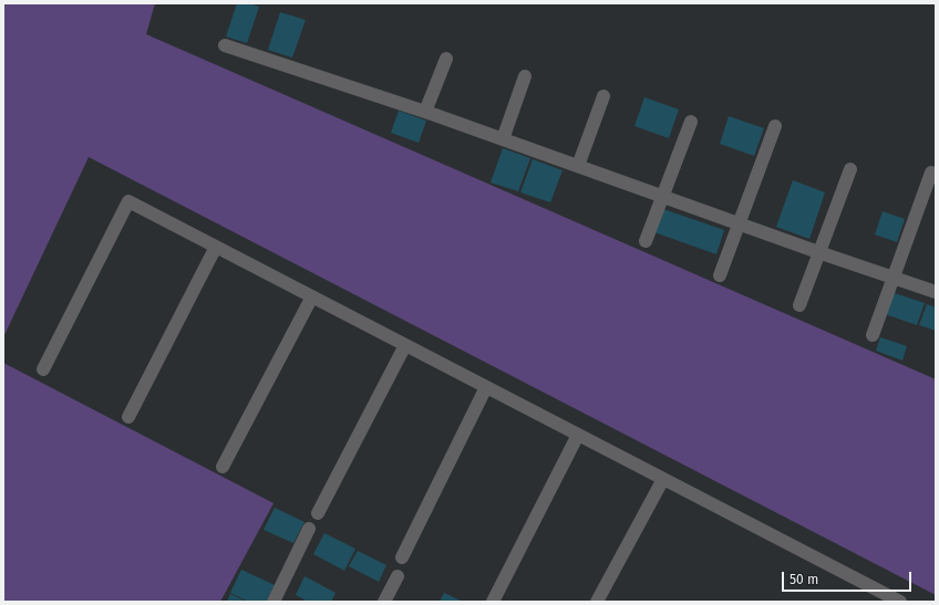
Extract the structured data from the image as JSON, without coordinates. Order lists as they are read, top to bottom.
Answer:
{
  "scale_bar": "50 m"
}
